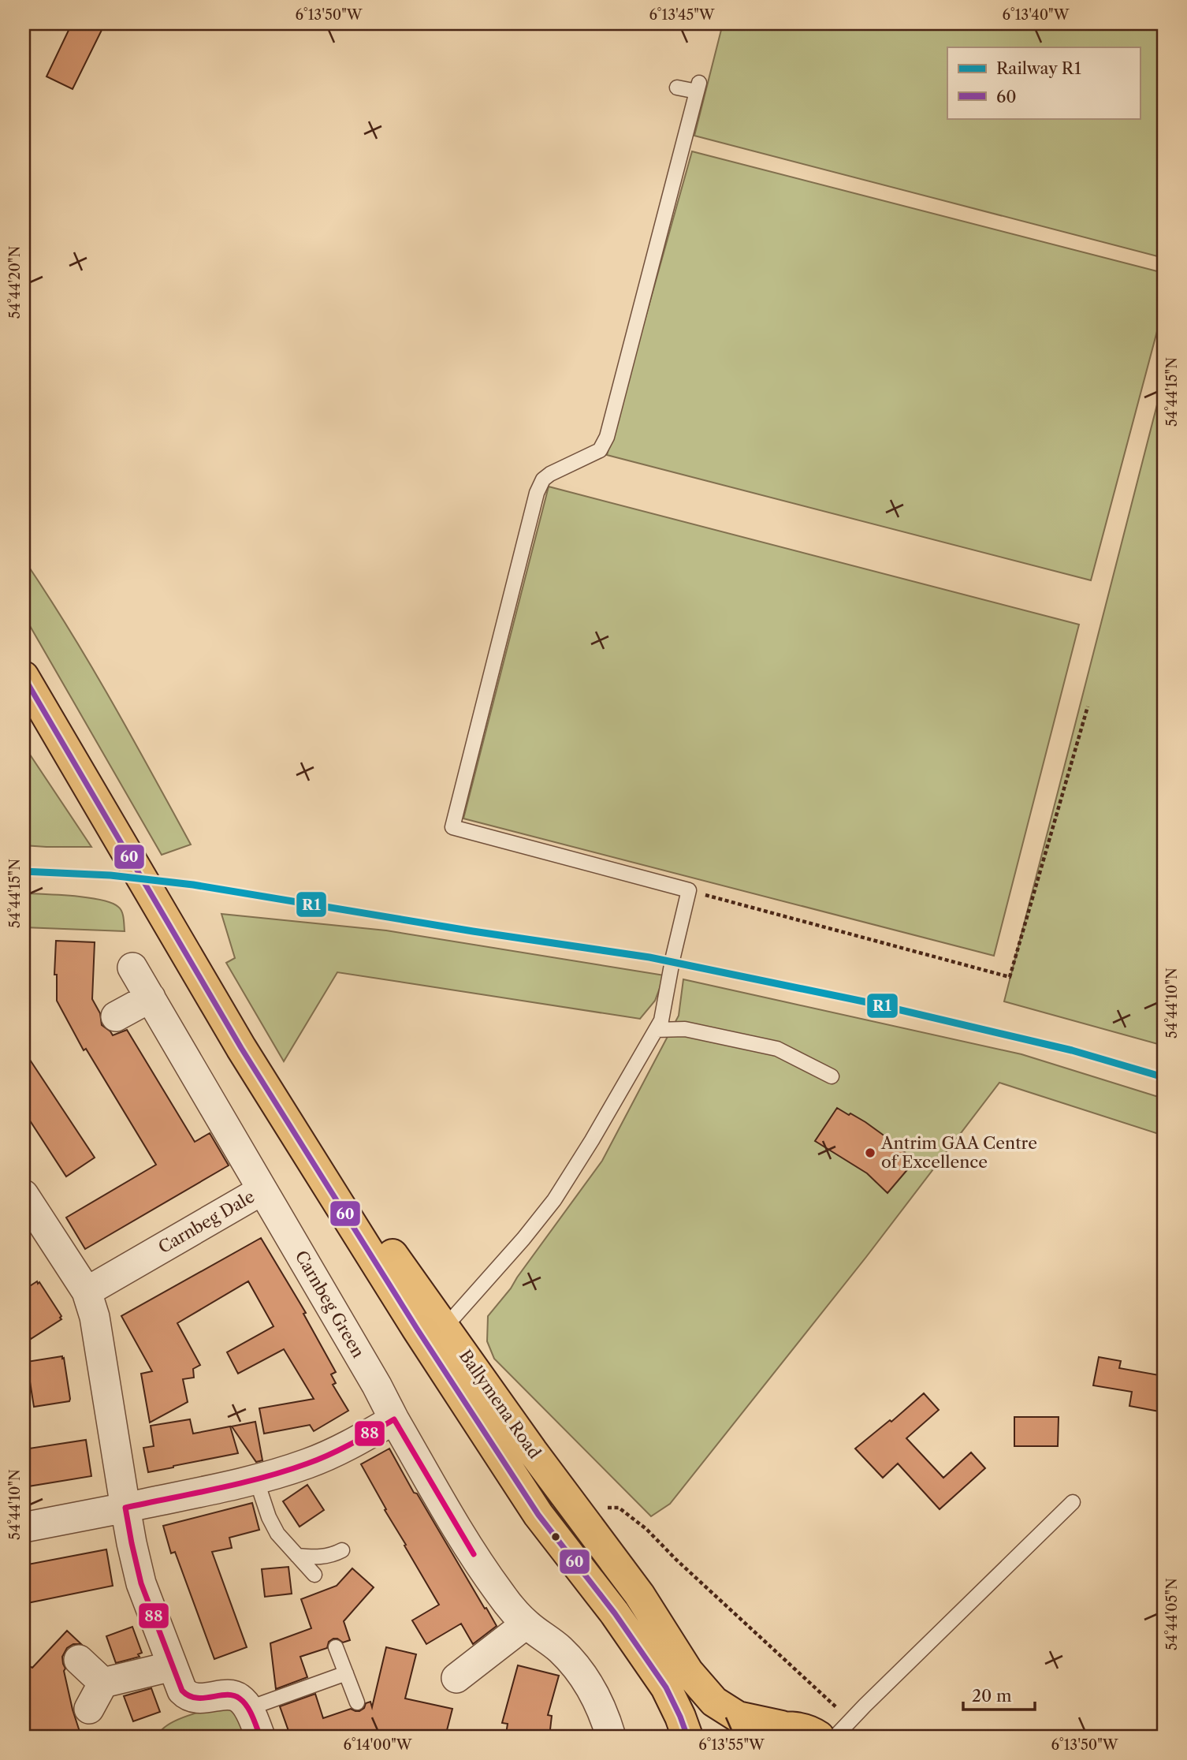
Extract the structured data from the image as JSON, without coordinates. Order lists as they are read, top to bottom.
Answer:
{
  "streets": {
    "highway": ["Ballymena Road"],
    "street": ["Carnbeg Dale", "Carnbeg Green"]
  },
  "crossings": [
    ["Carnbeg Dale", "Carnbeg Green"]
  ],
  "places": ["Antrim GAA Centre of Excellence"],
  "lines": ["transit line 60", "rail line R1", "transit line 88"],
  "legend": ["Railway R1", "60"],
  "scale_bar": "20 m",
  "coordinates": [
    "6°13'50\"W",
    "6°13'45\"W",
    "6°13'40\"W",
    "54°44'20\"N",
    "54°44'15\"N",
    "54°44'10\"N",
    "54°44'05\"N",
    "6°14'00\"W",
    "6°13'55\"W"
  ]
}
